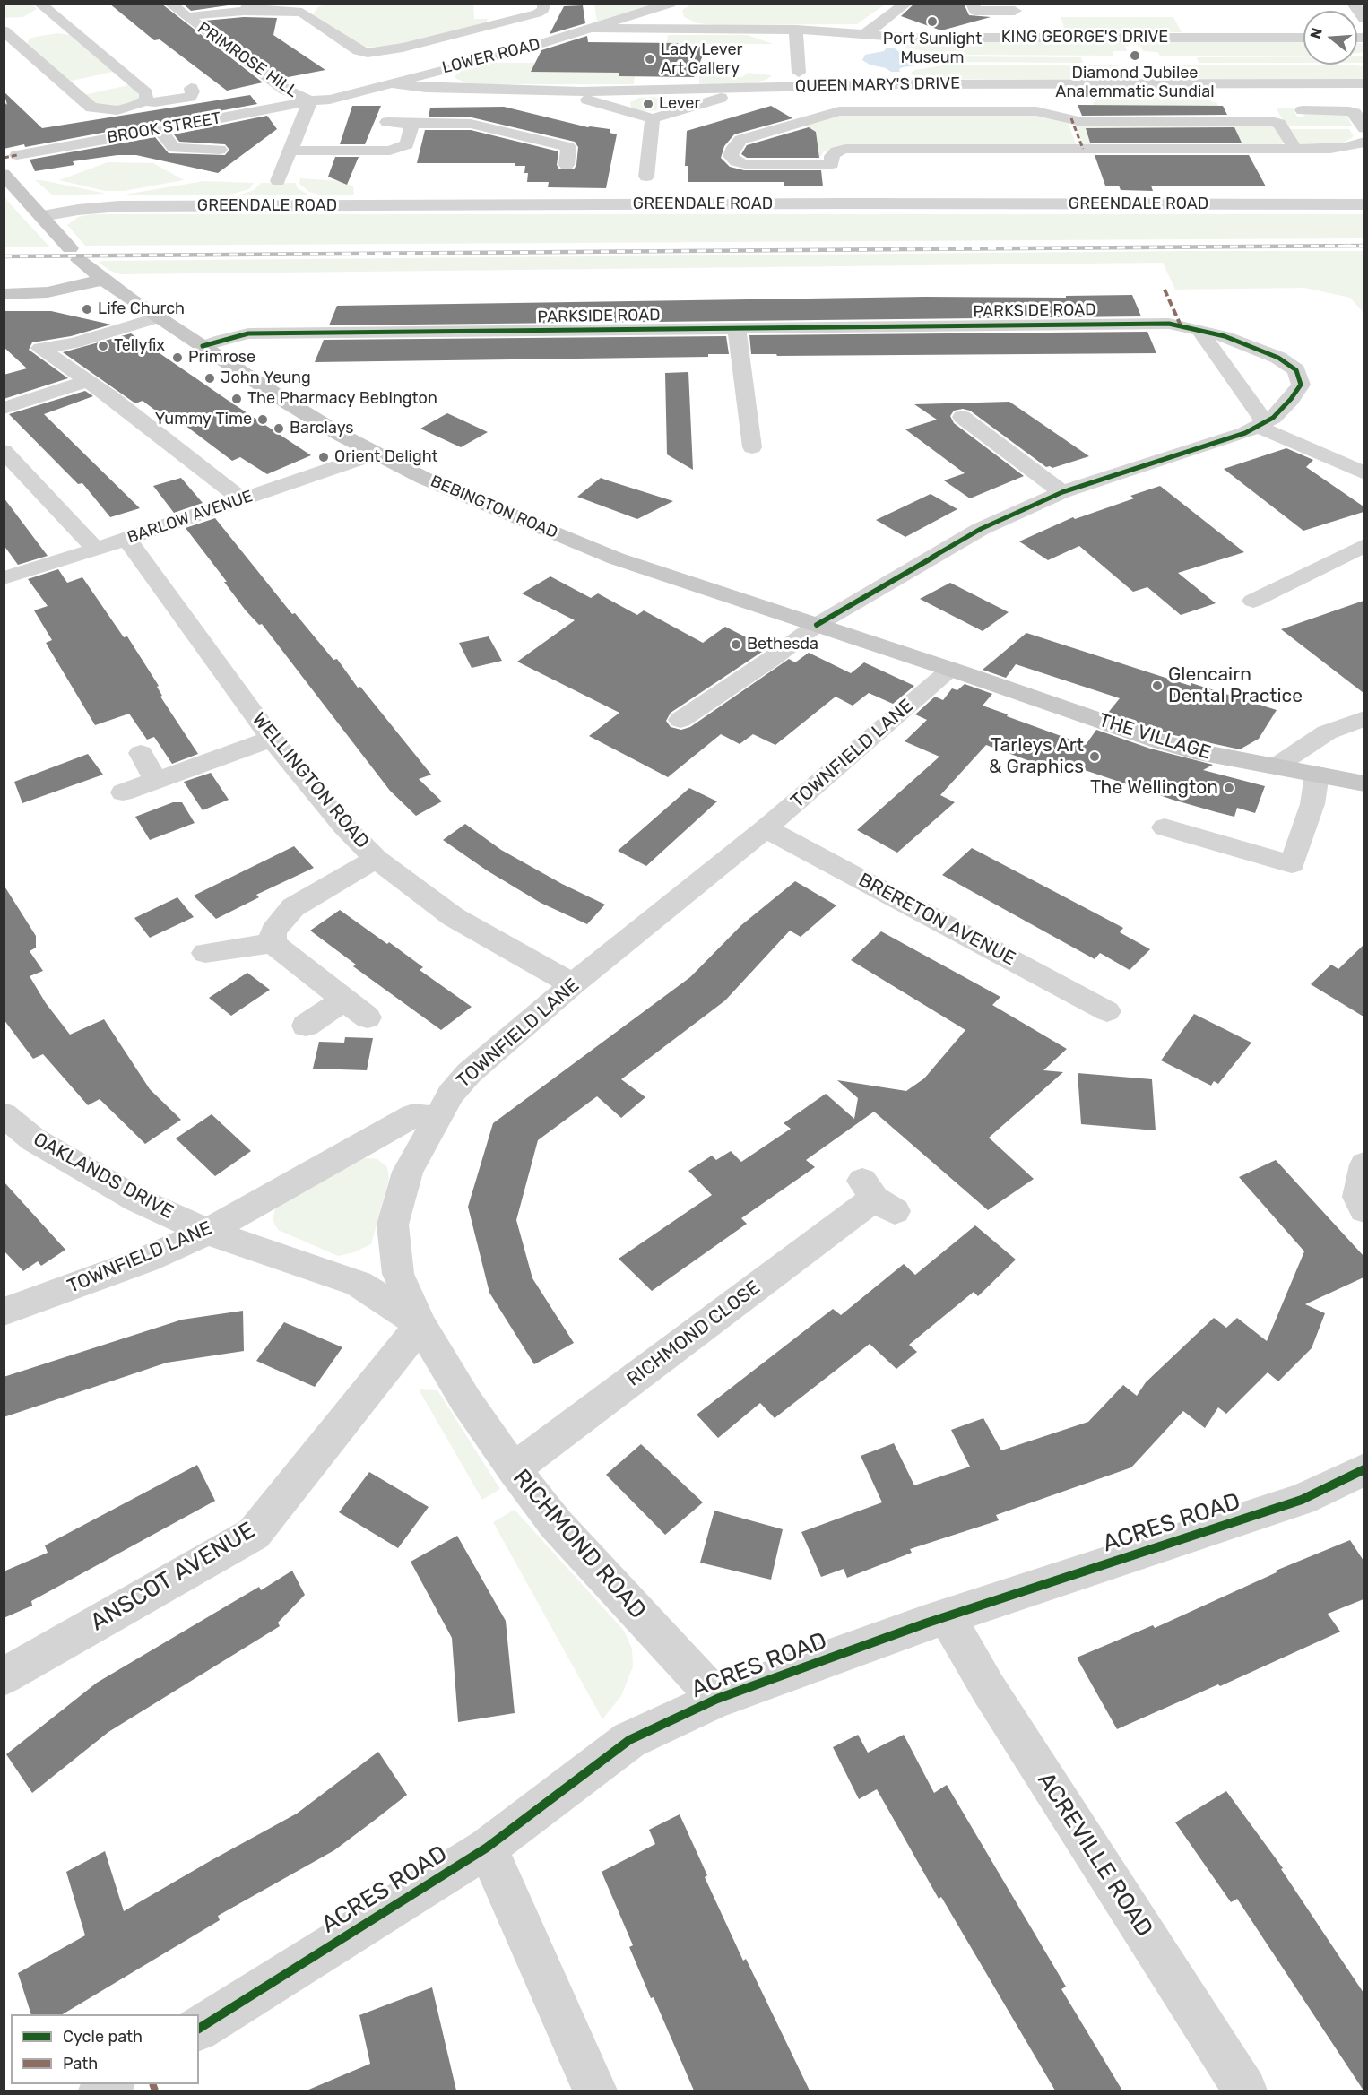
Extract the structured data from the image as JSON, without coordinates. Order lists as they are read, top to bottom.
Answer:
{
  "streets": {
    "main road": ["BEBINGTON ROAD", "THE VILLAGE"],
    "street": [
      "KING GEORGE'S DRIVE",
      "LOWER ROAD",
      "PRIMROSE HILL",
      "QUEEN MARY'S DRIVE",
      "BROOK STREET",
      "GREENDALE ROAD",
      "PARKSIDE ROAD",
      "BARLOW AVENUE",
      "TOWNFIELD LANE",
      "WELLINGTON ROAD",
      "BRERETON AVENUE",
      "OAKLANDS DRIVE",
      "RICHMOND CLOSE",
      "ACRES ROAD",
      "RICHMOND ROAD",
      "ANSCOT AVENUE",
      "ACREVILLE ROAD"
    ]
  },
  "crossings": [
    ["KING GEORGE'S DRIVE", "LOWER ROAD"],
    ["LOWER ROAD", "PRIMROSE HILL"],
    ["LOWER ROAD", "QUEEN MARY'S DRIVE"],
    ["LOWER ROAD", "BROOK STREET"],
    ["PRIMROSE HILL", "BROOK STREET"],
    ["GREENDALE ROAD", "BEBINGTON ROAD"],
    ["PARKSIDE ROAD", "BEBINGTON ROAD"],
    ["BEBINGTON ROAD", "BARLOW AVENUE"],
    ["BEBINGTON ROAD", "THE VILLAGE"],
    ["BEBINGTON ROAD", "TOWNFIELD LANE"],
    ["BARLOW AVENUE", "WELLINGTON ROAD"],
    ["THE VILLAGE", "TOWNFIELD LANE"],
    ["TOWNFIELD LANE", "WELLINGTON ROAD"],
    ["TOWNFIELD LANE", "BRERETON AVENUE"],
    ["TOWNFIELD LANE", "OAKLANDS DRIVE"],
    ["TOWNFIELD LANE", "RICHMOND ROAD"],
    ["OAKLANDS DRIVE", "RICHMOND ROAD"],
    ["RICHMOND CLOSE", "RICHMOND ROAD"],
    ["ACRES ROAD", "RICHMOND ROAD"],
    ["ACRES ROAD", "ACREVILLE ROAD"],
    ["RICHMOND ROAD", "ANSCOT AVENUE"]
  ],
  "places": [
    "Port Sunlight Museum",
    "Diamond Jubilee Analemmatic Sundial",
    "Lady Lever Art Gallery",
    "Lever",
    "Life Church",
    "Tellyfix",
    "Primrose",
    "John Yeung",
    "The Pharmacy Bebington",
    "Yummy Time",
    "Barclays",
    "Orient Delight",
    "Bethesda",
    "Glencairn Dental Practice",
    "Tarleys Art & Graphics",
    "The Wellington"
  ],
  "legend": ["Cycle path", "Path"],
  "north": "left"
}
